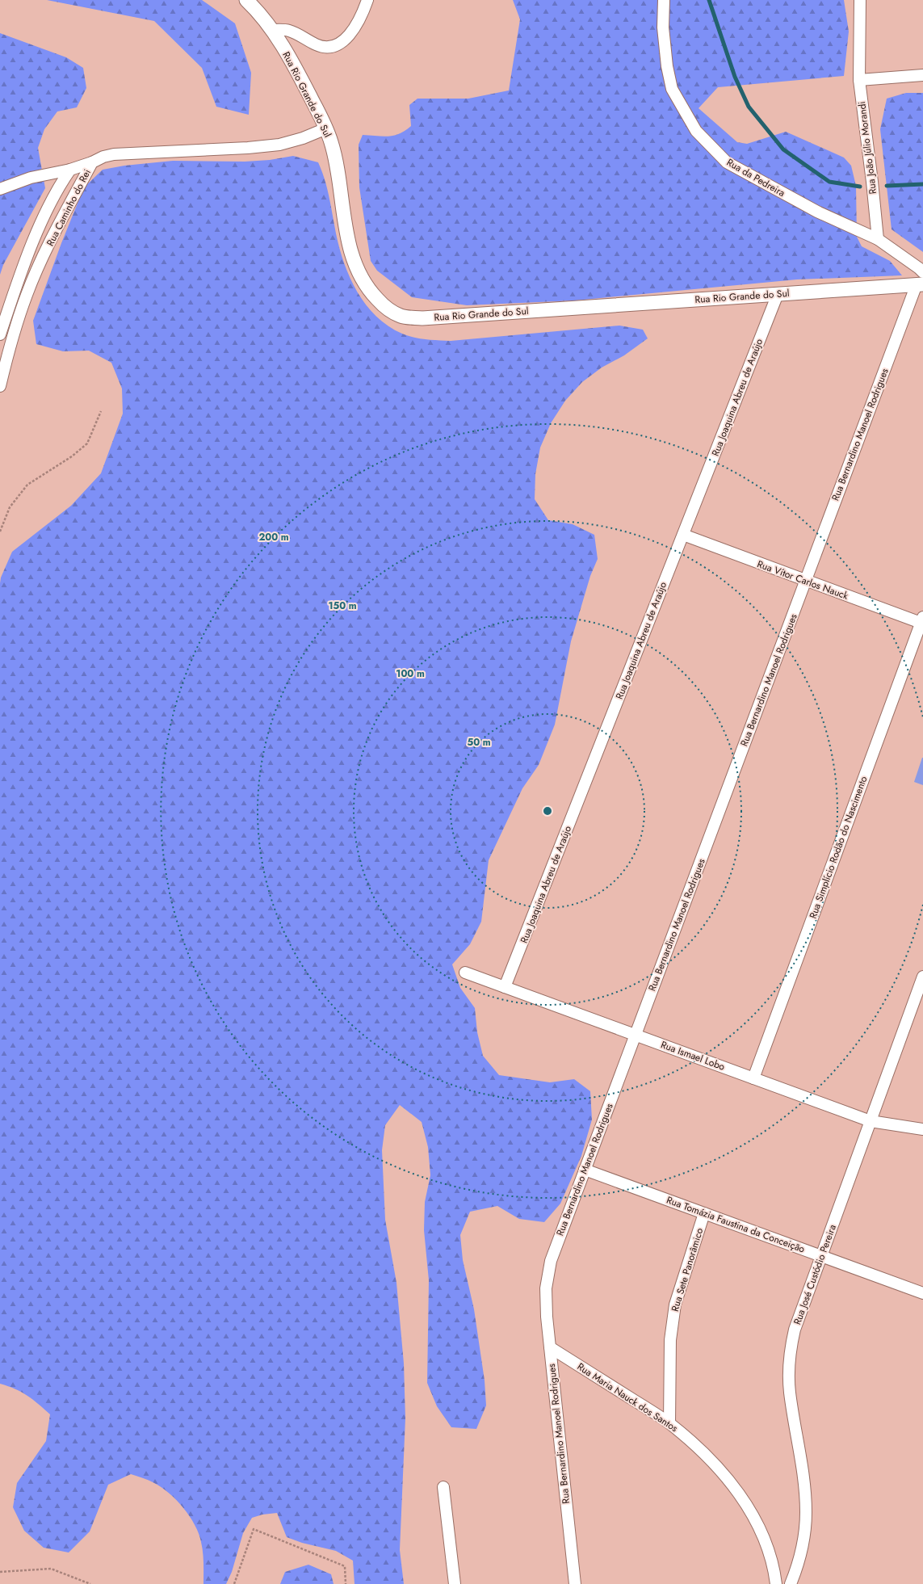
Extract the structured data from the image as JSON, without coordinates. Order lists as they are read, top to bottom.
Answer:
{
  "streets": {
    "street": [
      "Rua Rio Grande do Sul",
      "Rua João Júlio Morandi",
      "Rua da Pedreira",
      "Rua Caminho do Rei",
      "Rua Joaquina Abreu de Araújo",
      "Rua Bernardino Manoel Rodrigues",
      "Rua Vítor Carlos Nauck",
      "Rua Simplício Rodão do Nascimento",
      "Rua Ismael Lobo",
      "Rua Tomázia Faustina da Conceição",
      "Rua Sete Panorâmico",
      "Rua José Custódio Pereira",
      "Rua Maria Nauck dos Santos"
    ]
  },
  "crossings": [
    ["Rua Rio Grande do Sul", "Rua Caminho do Rei"],
    ["Rua Rio Grande do Sul", "Rua Joaquina Abreu de Araújo"],
    ["Rua Rio Grande do Sul", "Rua Bernardino Manoel Rodrigues"],
    ["Rua João Júlio Morandi", "Rua da Pedreira"],
    ["Rua Joaquina Abreu de Araújo", "Rua Vítor Carlos Nauck"],
    ["Rua Joaquina Abreu de Araújo", "Rua Ismael Lobo"],
    ["Rua Bernardino Manoel Rodrigues", "Rua Vítor Carlos Nauck"],
    ["Rua Bernardino Manoel Rodrigues", "Rua Ismael Lobo"],
    ["Rua Bernardino Manoel Rodrigues", "Rua Tomázia Faustina da Conceição"],
    ["Rua Bernardino Manoel Rodrigues", "Rua Maria Nauck dos Santos"],
    ["Rua Vítor Carlos Nauck", "Rua Simplício Rodão do Nascimento"],
    ["Rua Simplício Rodão do Nascimento", "Rua Ismael Lobo"],
    ["Rua Ismael Lobo", "Rua José Custódio Pereira"],
    ["Rua Tomázia Faustina da Conceição", "Rua Sete Panorâmico"],
    ["Rua Tomázia Faustina da Conceição", "Rua José Custódio Pereira"],
    ["Rua Sete Panorâmico", "Rua Maria Nauck dos Santos"]
  ],
  "rings": [
    "200 m",
    "150 m",
    "100 m",
    "50 m"
  ]
}
